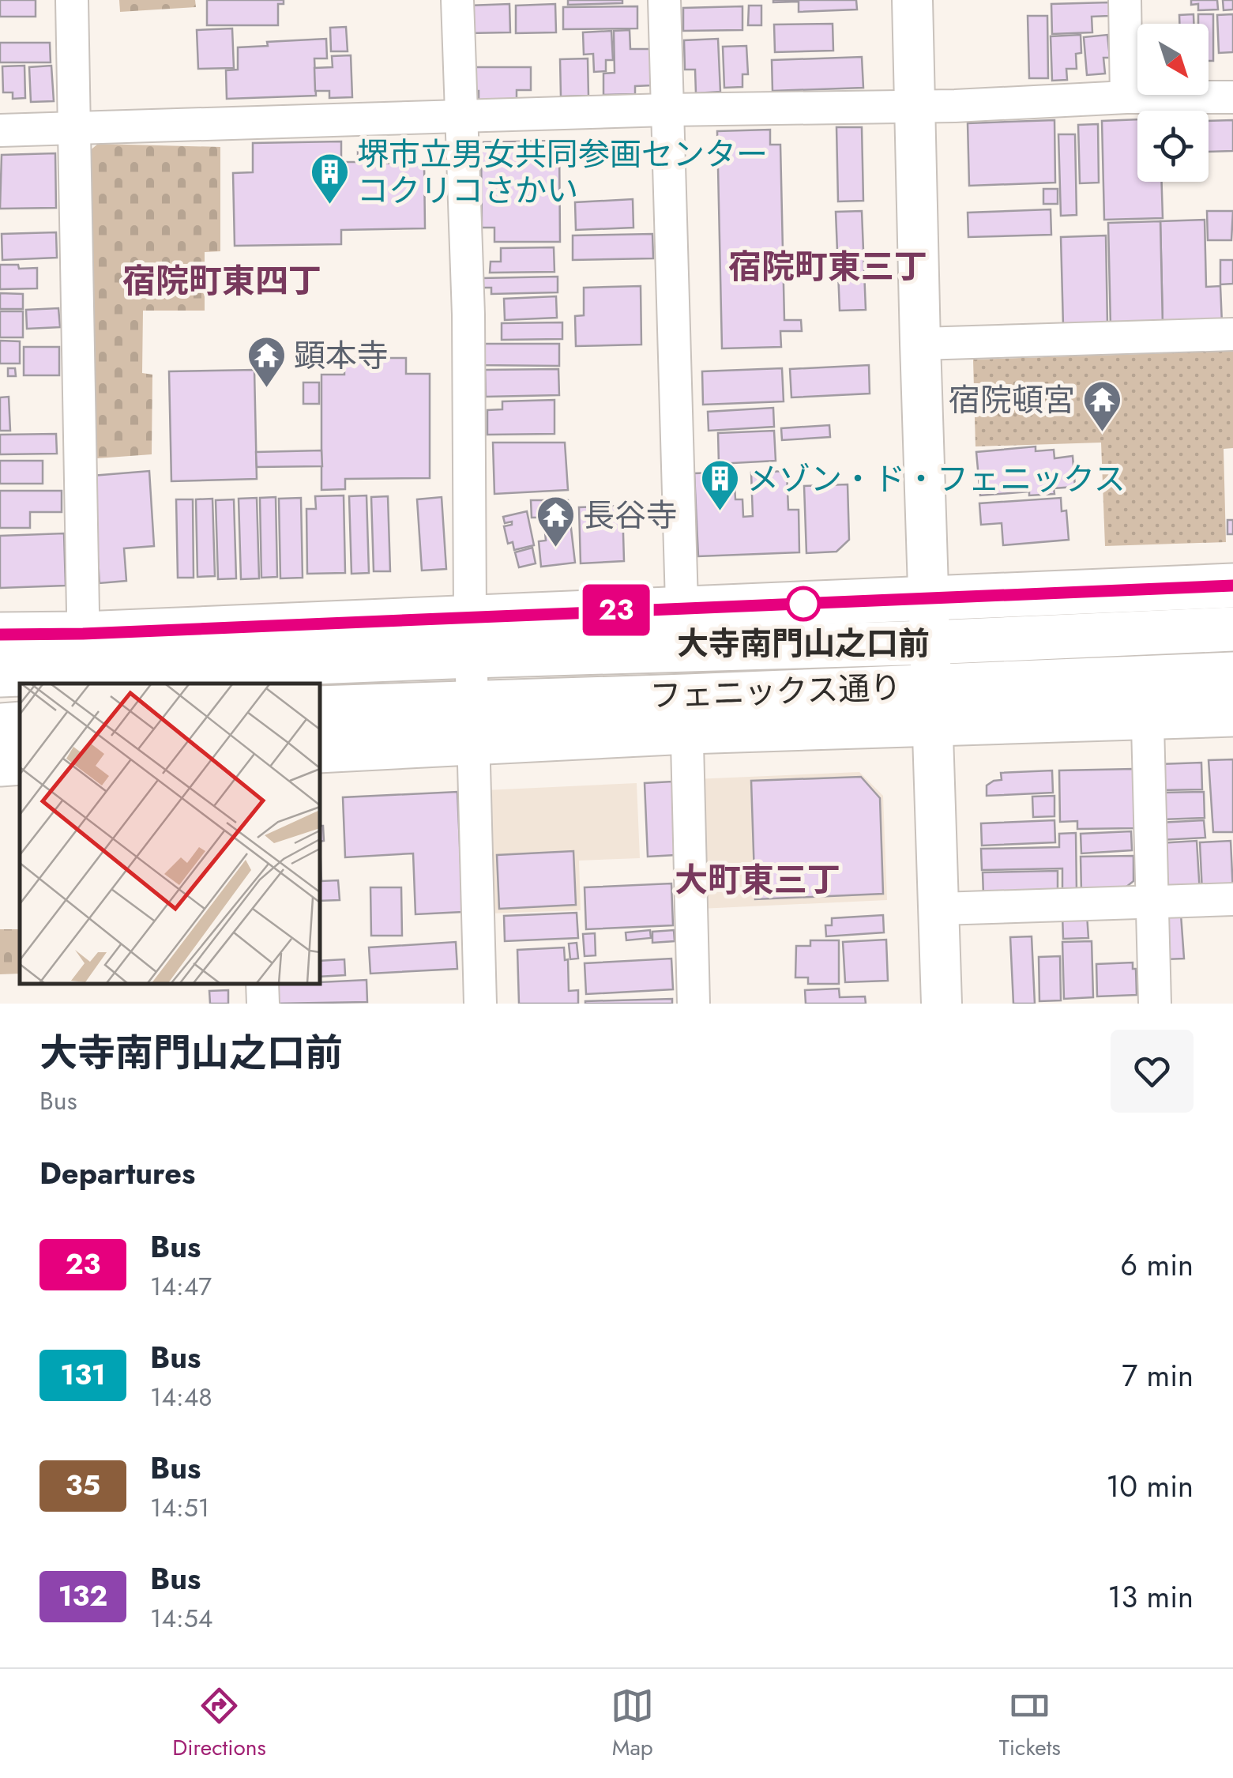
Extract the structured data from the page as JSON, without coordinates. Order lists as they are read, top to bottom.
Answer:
{
  "streets": {
    "highway": ["フェニックス通り"]
  },
  "districts": ["宿院町東三丁", "宿院町東四丁", "大町東三丁"],
  "places": {
    "building": ["堺市立男女共同参画センター コクリコさかい", "メゾン・ド・フェニックス"],
    "temple": ["顕本寺", "宿院頓宮", "長谷寺"],
    "other": ["大寺南門山之口前"]
  },
  "lines": ["bus line 23"],
  "north": "bottom right",
  "page": {
    "on_map": "23",
    "heading": [
      ["大寺南門山之口前", "Bus"],
      "Departures"
    ],
    "list": [
      {
        "mark": "23",
        "name": "Bus",
        "note": "14:47",
        "value": "6 min"
      },
      {
        "mark": "131",
        "name": "Bus",
        "note": "14:48",
        "value": "7 min"
      },
      {
        "mark": "35",
        "name": "Bus",
        "note": "14:51",
        "value": "10 min"
      },
      {
        "mark": "132",
        "name": "Bus",
        "note": "14:54",
        "value": "13 min"
      }
    ],
    "tabs": ["Directions", "Map", "Tickets"]
  }
}
